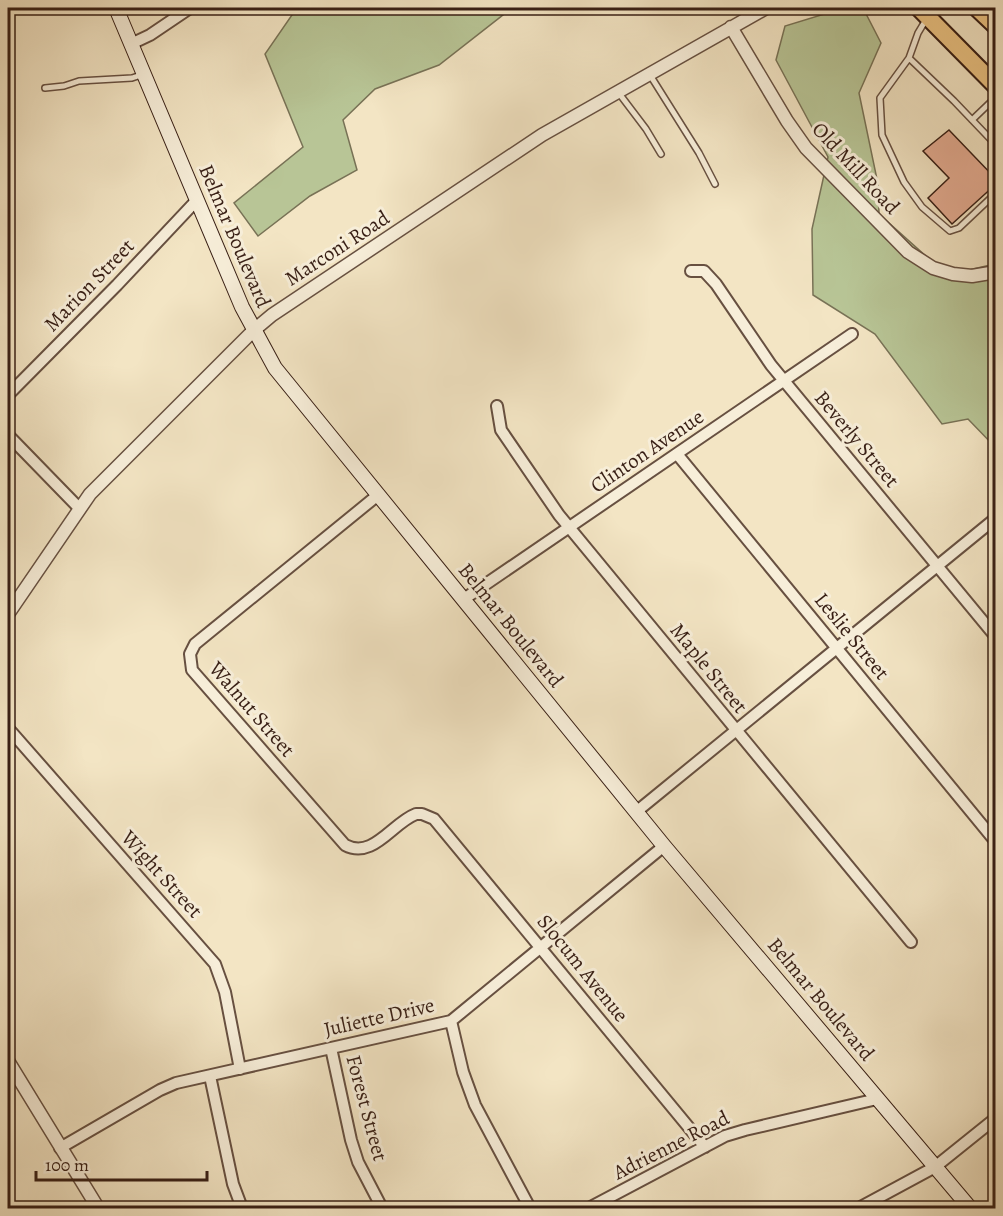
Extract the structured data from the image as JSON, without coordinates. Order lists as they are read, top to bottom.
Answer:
{
  "streets": {
    "main road": ["Belmar Boulevard"],
    "street": [
      "Old Mill Road",
      "Marconi Road",
      "Marion Street",
      "Beverly Street",
      "Clinton Avenue",
      "Leslie Street",
      "Maple Street",
      "Walnut Street",
      "Wight Street",
      "Slocum Avenue",
      "Juliette Drive",
      "Forest Street",
      "Adrienne Road"
    ]
  },
  "crossings": [
    ["Old Mill Road", "Marconi Road"],
    ["Belmar Boulevard", "Marconi Road"],
    ["Belmar Boulevard", "Marion Street"],
    ["Belmar Boulevard", "Clinton Avenue"],
    ["Belmar Boulevard", "Walnut Street"],
    ["Belmar Boulevard", "Juliette Drive"],
    ["Belmar Boulevard", "Adrienne Road"],
    ["Beverly Street", "Clinton Avenue"],
    ["Clinton Avenue", "Leslie Street"],
    ["Clinton Avenue", "Maple Street"],
    ["Walnut Street", "Slocum Avenue"],
    ["Wight Street", "Juliette Drive"],
    ["Slocum Avenue", "Juliette Drive"],
    ["Slocum Avenue", "Adrienne Road"],
    ["Juliette Drive", "Forest Street"]
  ],
  "scale_bar": "100 m"
}
